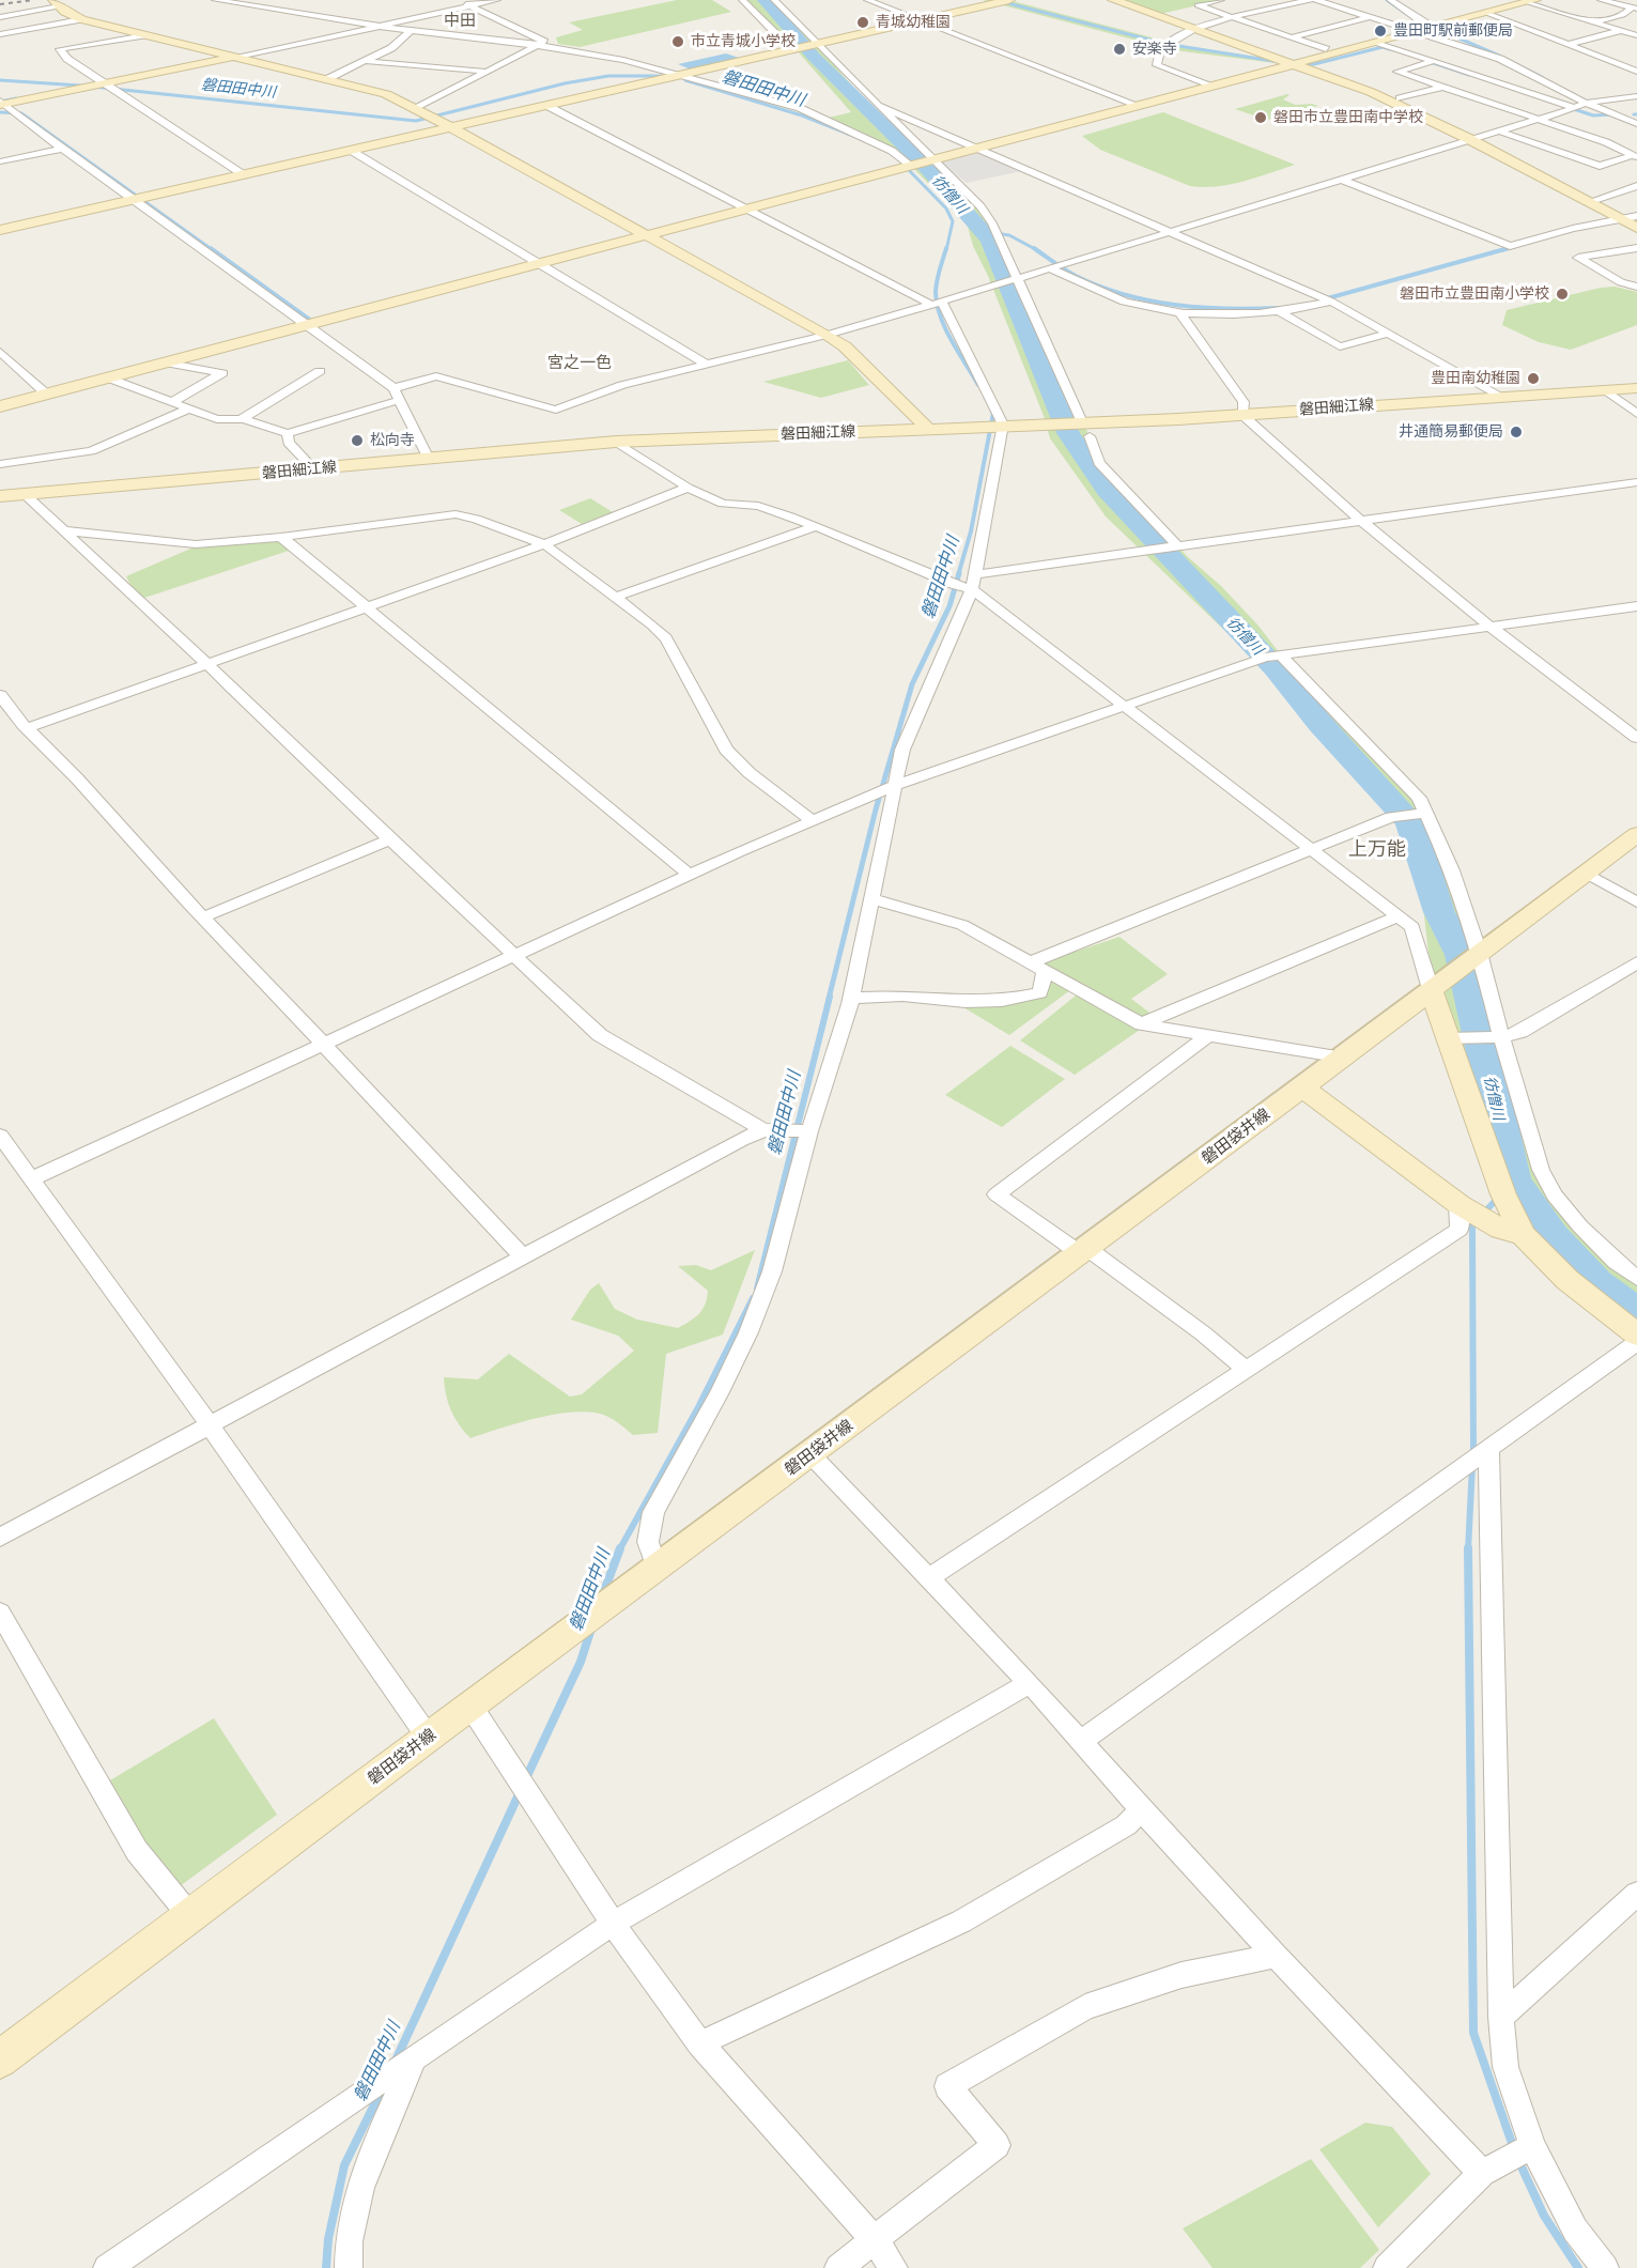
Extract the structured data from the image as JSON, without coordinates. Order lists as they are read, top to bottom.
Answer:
{
  "streets": {
    "street": ["磐田細江線", "磐田袋井線"]
  },
  "districts": ["中田", "宮之一色", "上万能"],
  "water": ["磐田田中川", "彷僧川"],
  "places": [
    "青城幼稚園",
    "豊田町駅前郵便局",
    "市立青城小学校",
    "安楽寺",
    "磐田市立豊田南中学校",
    "磐田市立豊田南小学校",
    "豊田南幼稚園",
    "井通簡易郵便局",
    "松向寺"
  ]
}
